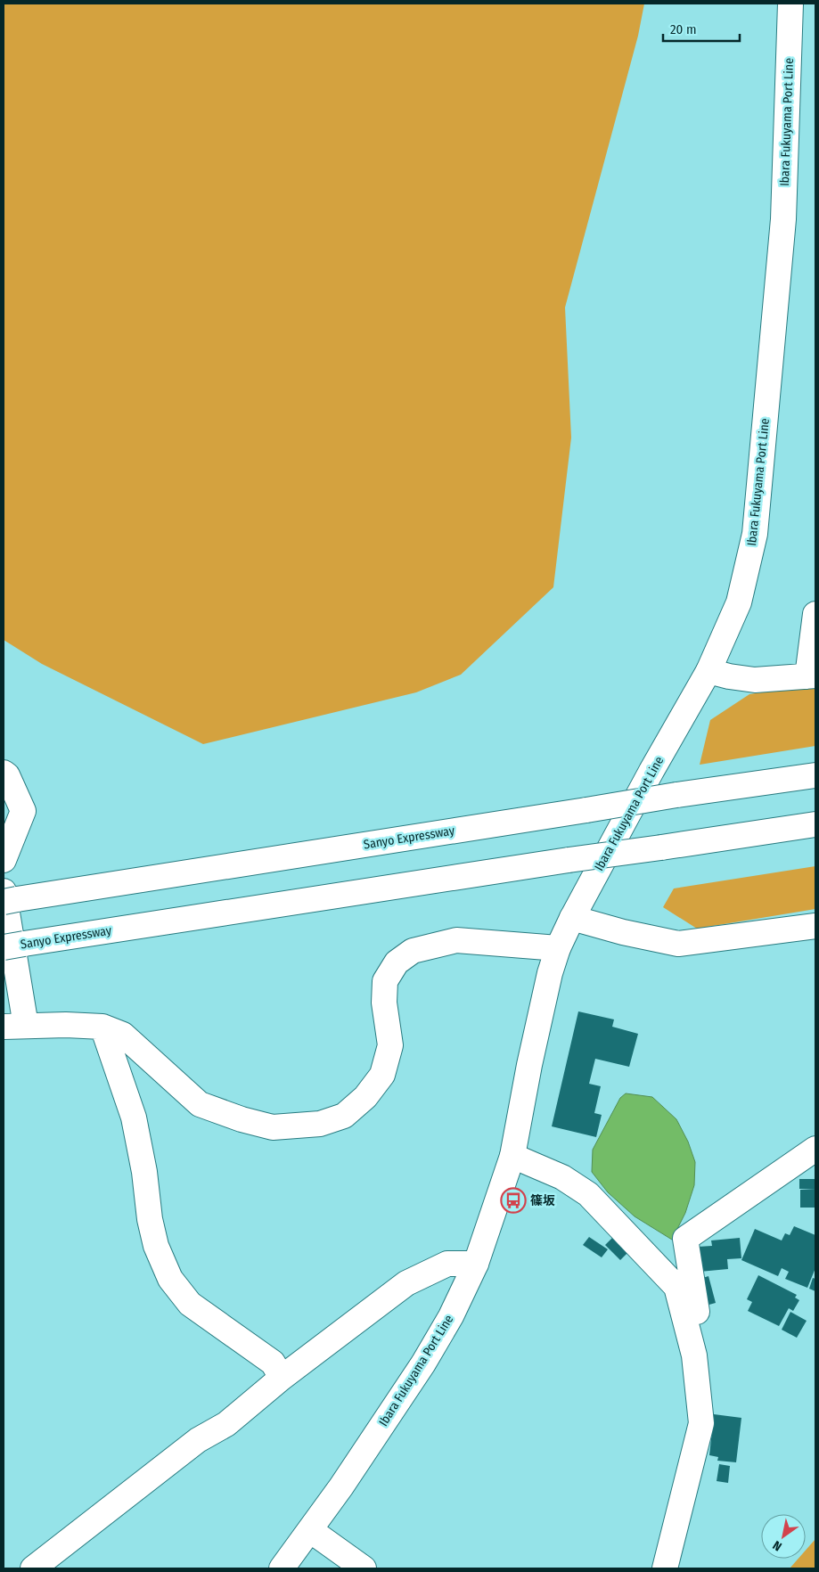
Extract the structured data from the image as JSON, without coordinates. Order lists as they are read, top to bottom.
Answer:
{
  "streets": {
    "main road": ["Ibara Fukuyama Port Line", "Sanyo Expressway"]
  },
  "places": {
    "bus stop": ["篠坂"]
  },
  "scale_bar": "20 m",
  "north": "bottom left"
}
